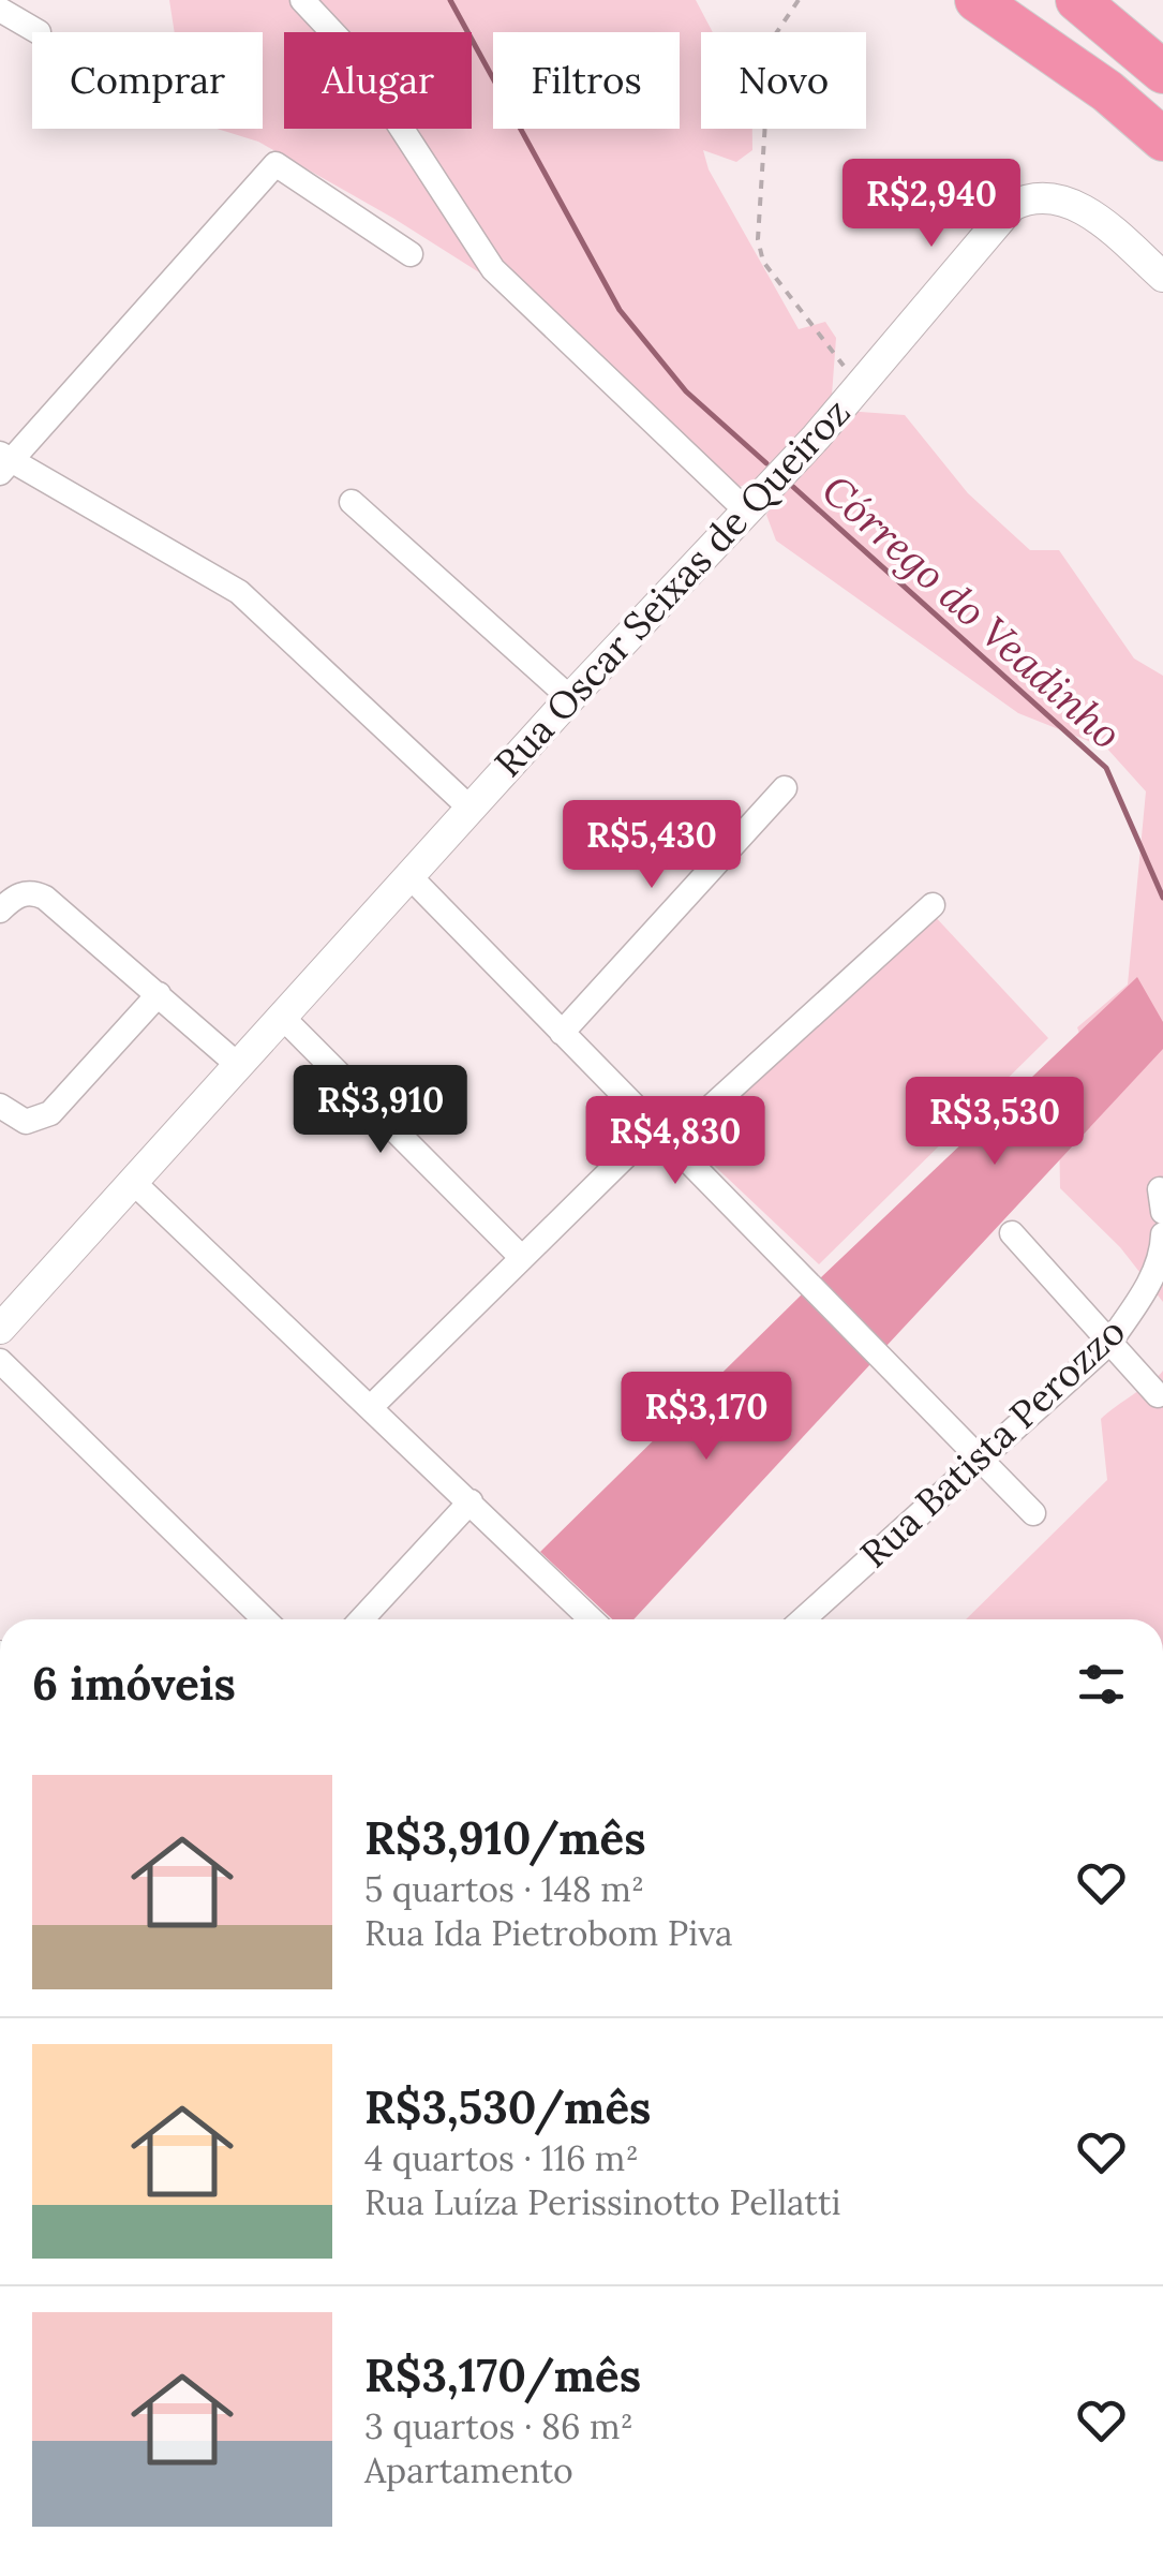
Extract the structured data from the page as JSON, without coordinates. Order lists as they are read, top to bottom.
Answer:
{
  "streets": {
    "street": ["Rua Oscar Seixas de Queiroz", "Rua Batista Perozzo"]
  },
  "water": ["Córrego do Veadinho"],
  "page": {
    "chip": [
      "Comprar",
      "Alugar",
      "Filtros",
      "Novo"
    ],
    "price": [
      "R$2,940",
      "R$5,430",
      "R$3,910",
      "R$3,530",
      "R$4,830",
      "R$3,170"
    ],
    "heading": "6 imóveis",
    "list": [
      {
        "name": "R$3,910/mês",
        "note": "5 quartos · 148 m² · Rua Ida Pietrobom Piva"
      },
      {
        "name": "R$3,530/mês",
        "note": "4 quartos · 116 m² · Rua Luíza Perissinotto Pellatti"
      },
      {
        "name": "R$3,170/mês",
        "note": "3 quartos · 86 m² · Apartamento"
      }
    ]
  }
}
